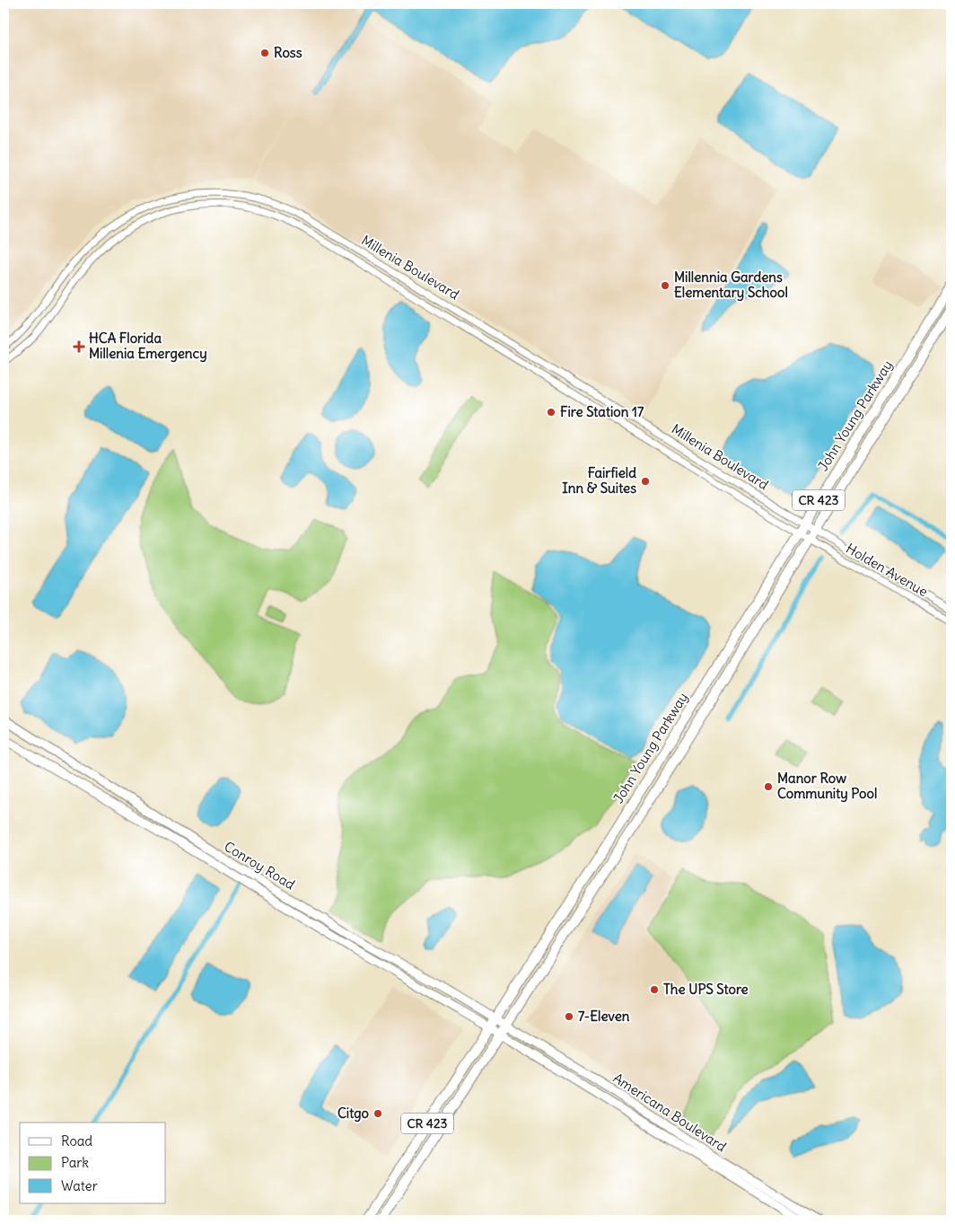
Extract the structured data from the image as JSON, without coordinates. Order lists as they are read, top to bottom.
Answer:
{
  "streets": {
    "highway": ["John Young Parkway", "CR 423"],
    "main road": ["Conroy Road", "Americana Boulevard"],
    "street": ["Millenia Boulevard", "Holden Avenue"]
  },
  "crossings": [
    ["Millenia Boulevard", "John Young Parkway"],
    ["Millenia Boulevard", "Holden Avenue"],
    ["John Young Parkway", "Holden Avenue"],
    ["John Young Parkway", "Conroy Road"],
    ["John Young Parkway", "Americana Boulevard"],
    ["Conroy Road", "Americana Boulevard"]
  ],
  "places": {
    "other": [
      "Ross",
      "Millennia Gardens Elementary School",
      "Fire Station 17",
      "Fairfield Inn & Suites",
      "Manor Row Community Pool",
      "The UPS Store",
      "7-Eleven",
      "Citgo"
    ],
    "health": ["HCA Florida Millenia Emergency"]
  },
  "legend": ["Road", "Park", "Water"]
}
